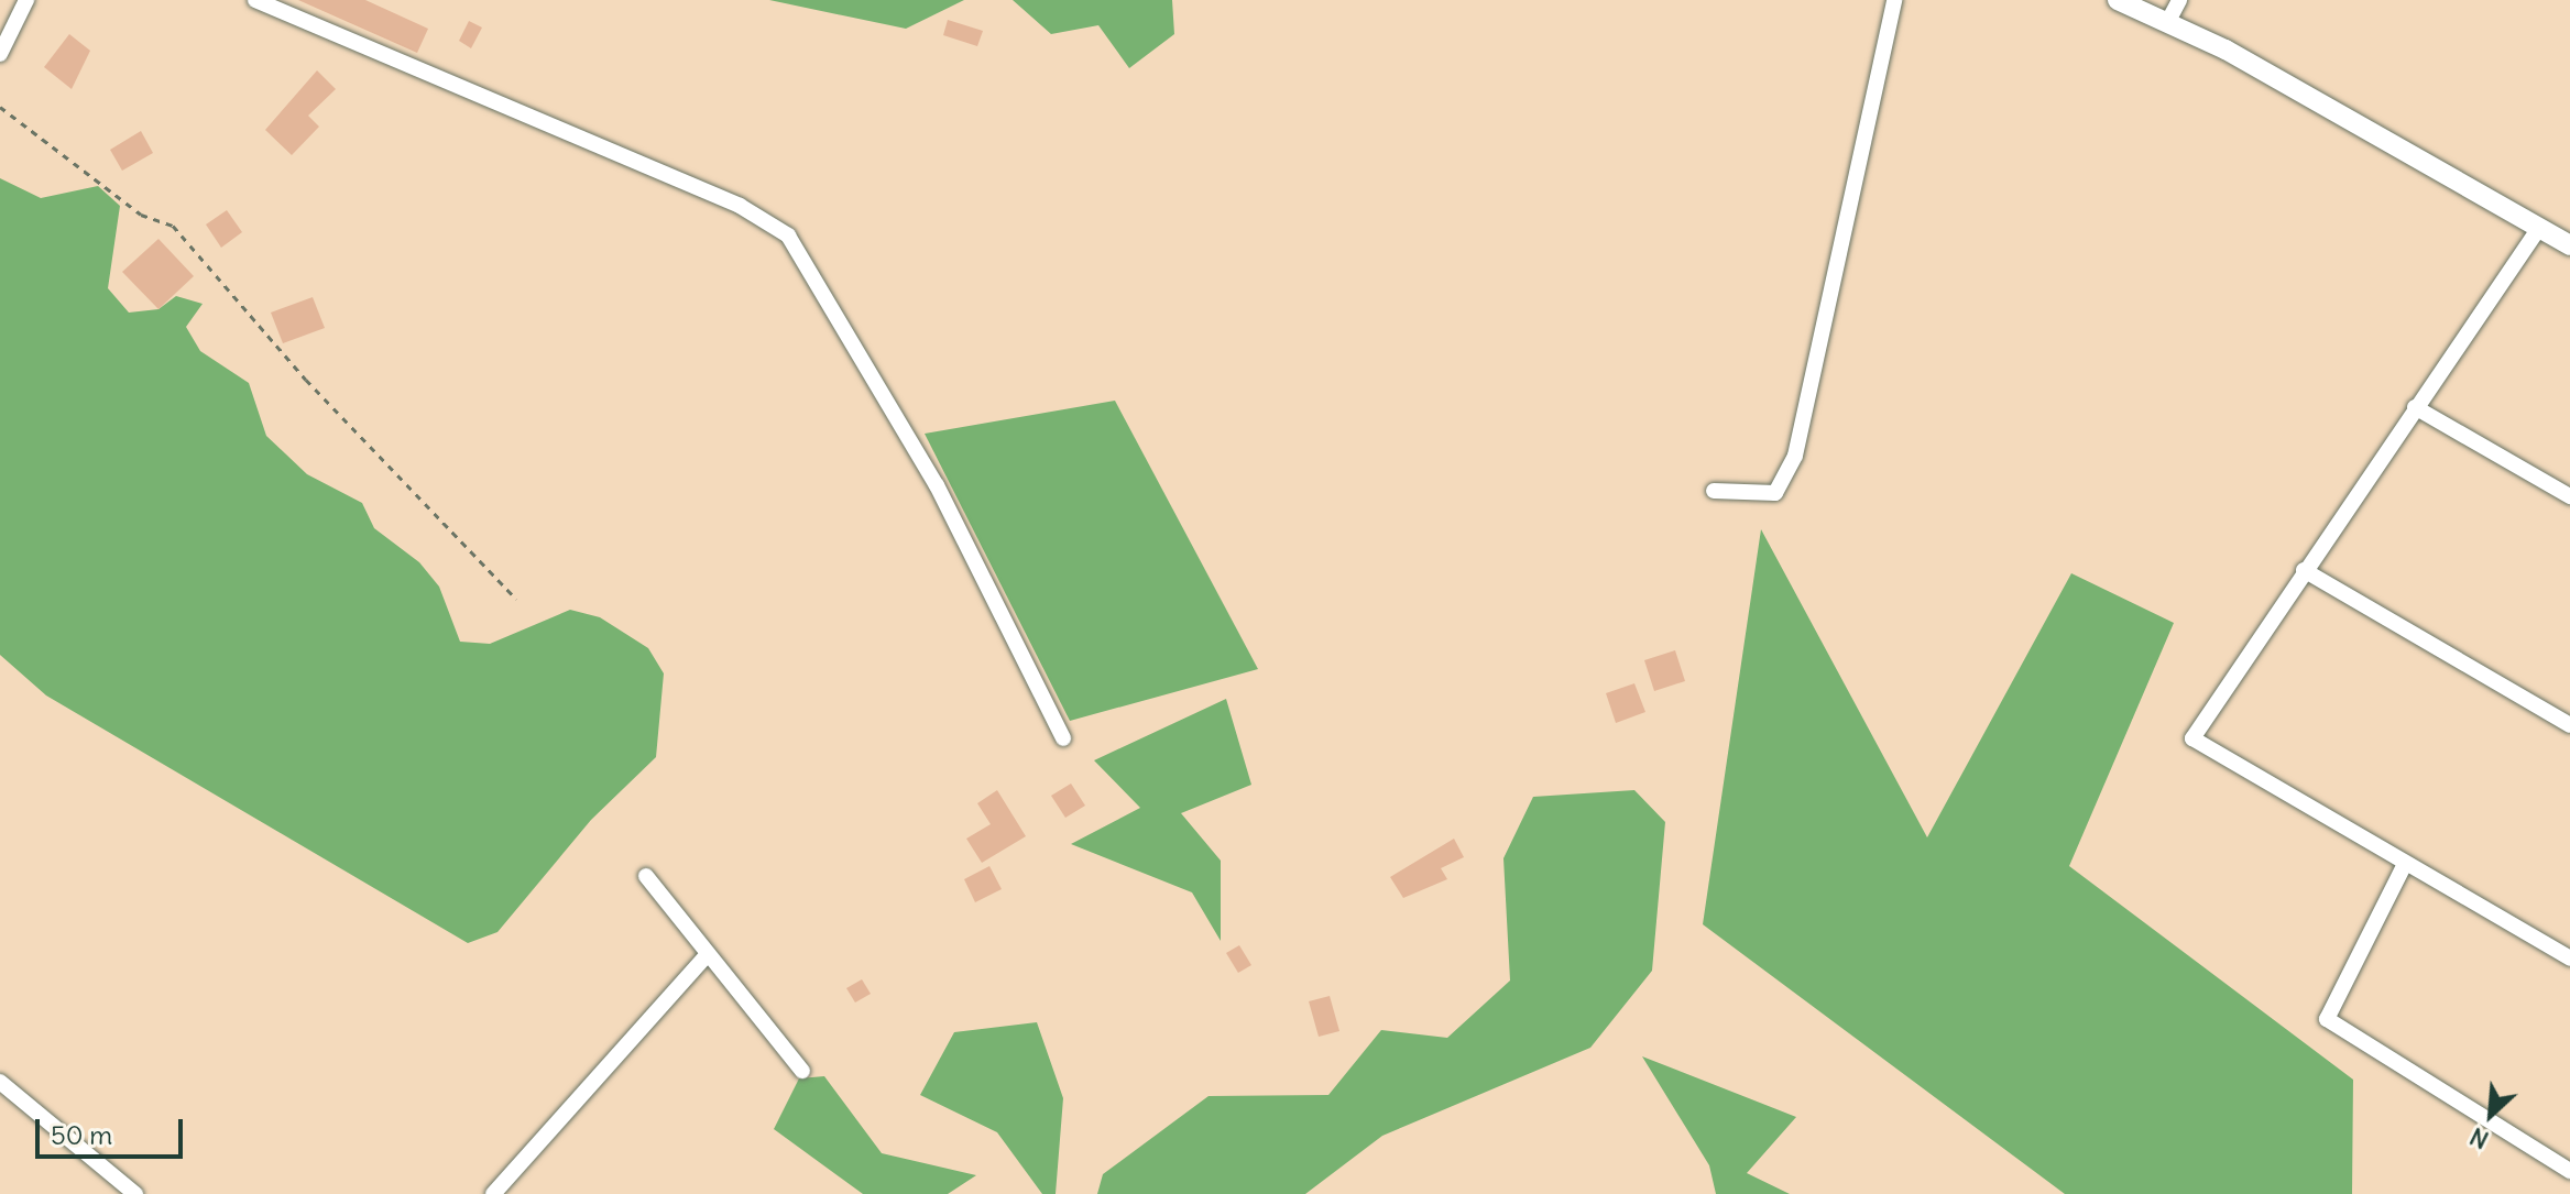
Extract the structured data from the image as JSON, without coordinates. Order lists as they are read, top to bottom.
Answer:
{
  "scale_bar": "50 m",
  "north": "bottom left"
}
